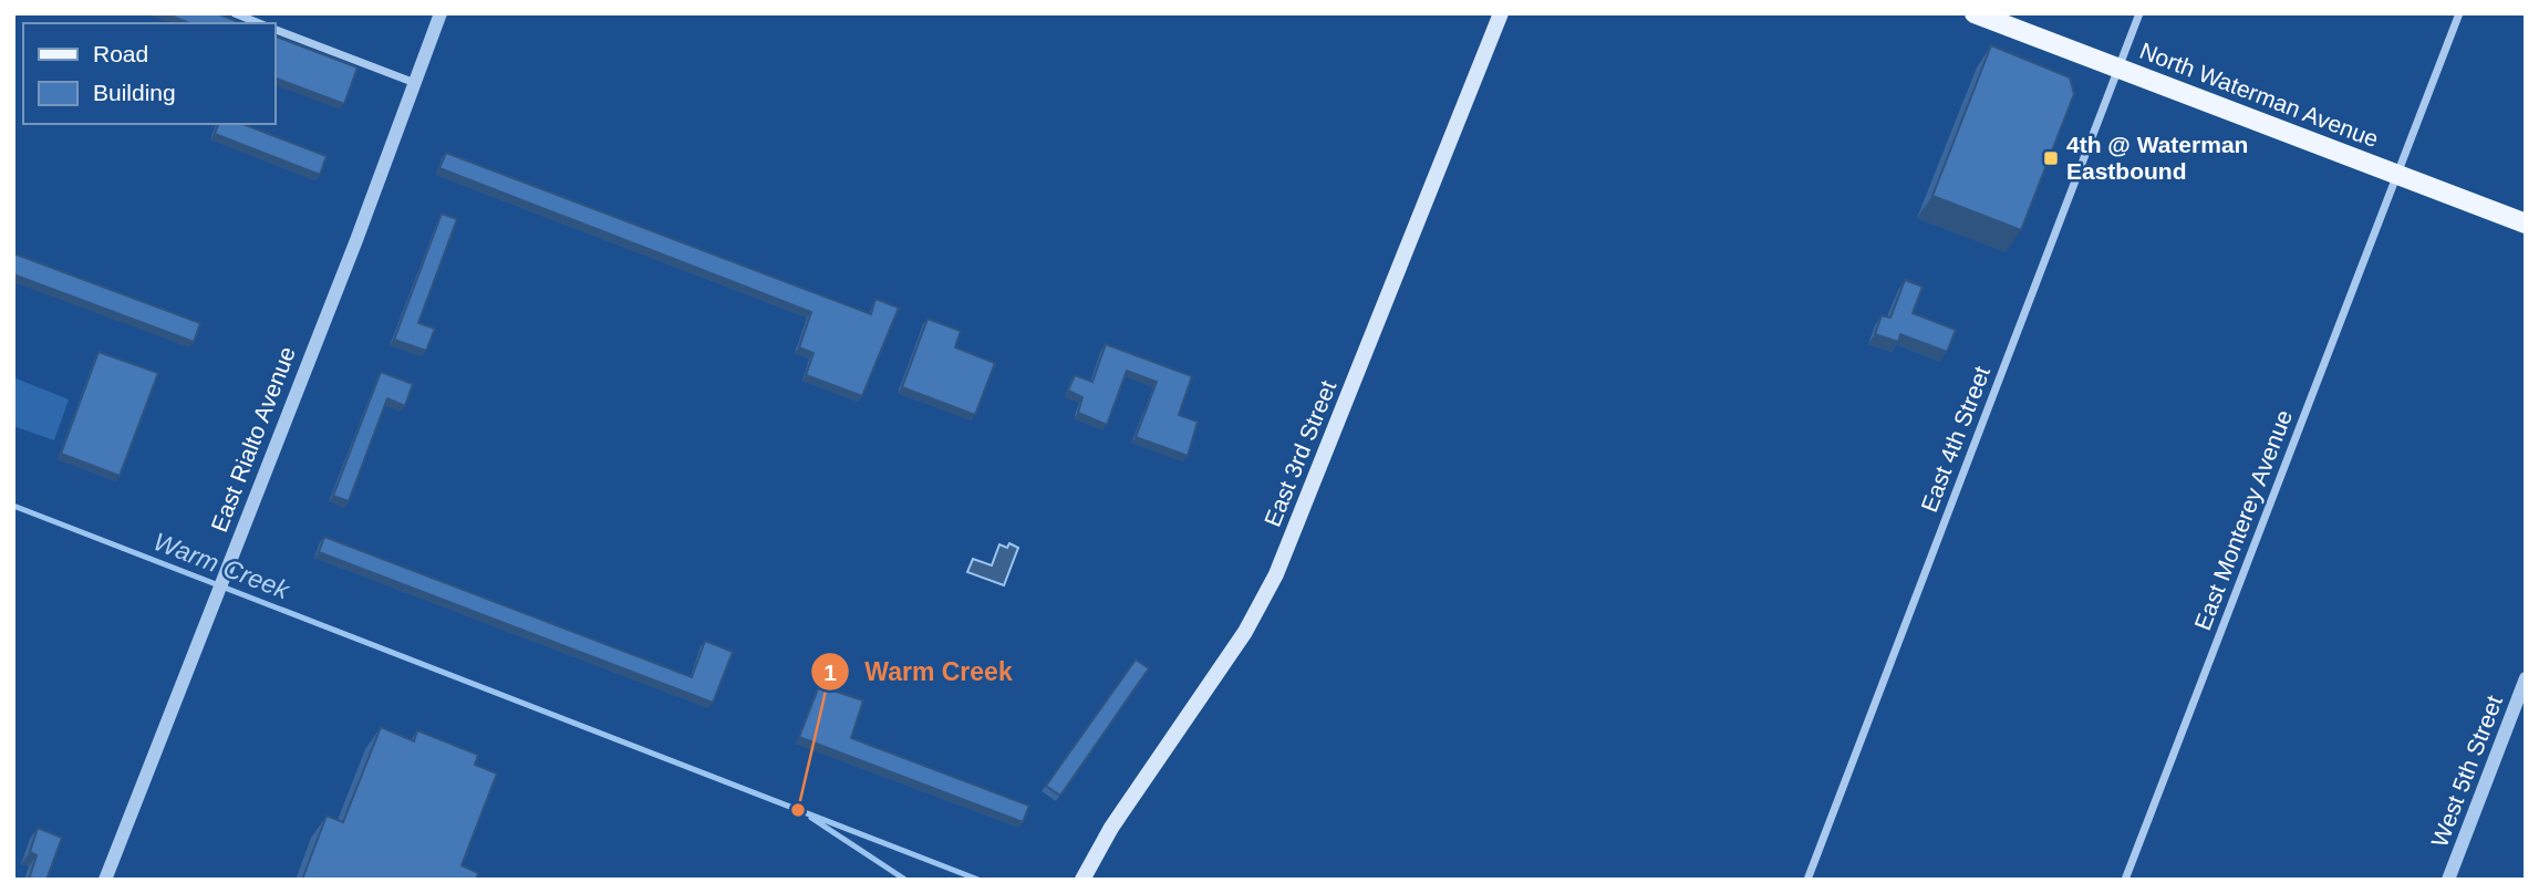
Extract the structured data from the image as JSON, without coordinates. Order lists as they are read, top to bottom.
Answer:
{
  "streets": {
    "main road": ["North Waterman Avenue", "East 3rd Street"],
    "street": [
      "East Rialto Avenue",
      "East 4th Street",
      "East Monterey Avenue",
      "West 5th Street"
    ]
  },
  "crossings": [
    ["North Waterman Avenue", "East 4th Street"],
    ["North Waterman Avenue", "East Monterey Avenue"]
  ],
  "water": ["Warm Creek"],
  "places": {
    "transit": ["4th @ Waterman Eastbound"],
    "other": ["Warm Creek"]
  },
  "legend": ["Road", "Building"]
}
